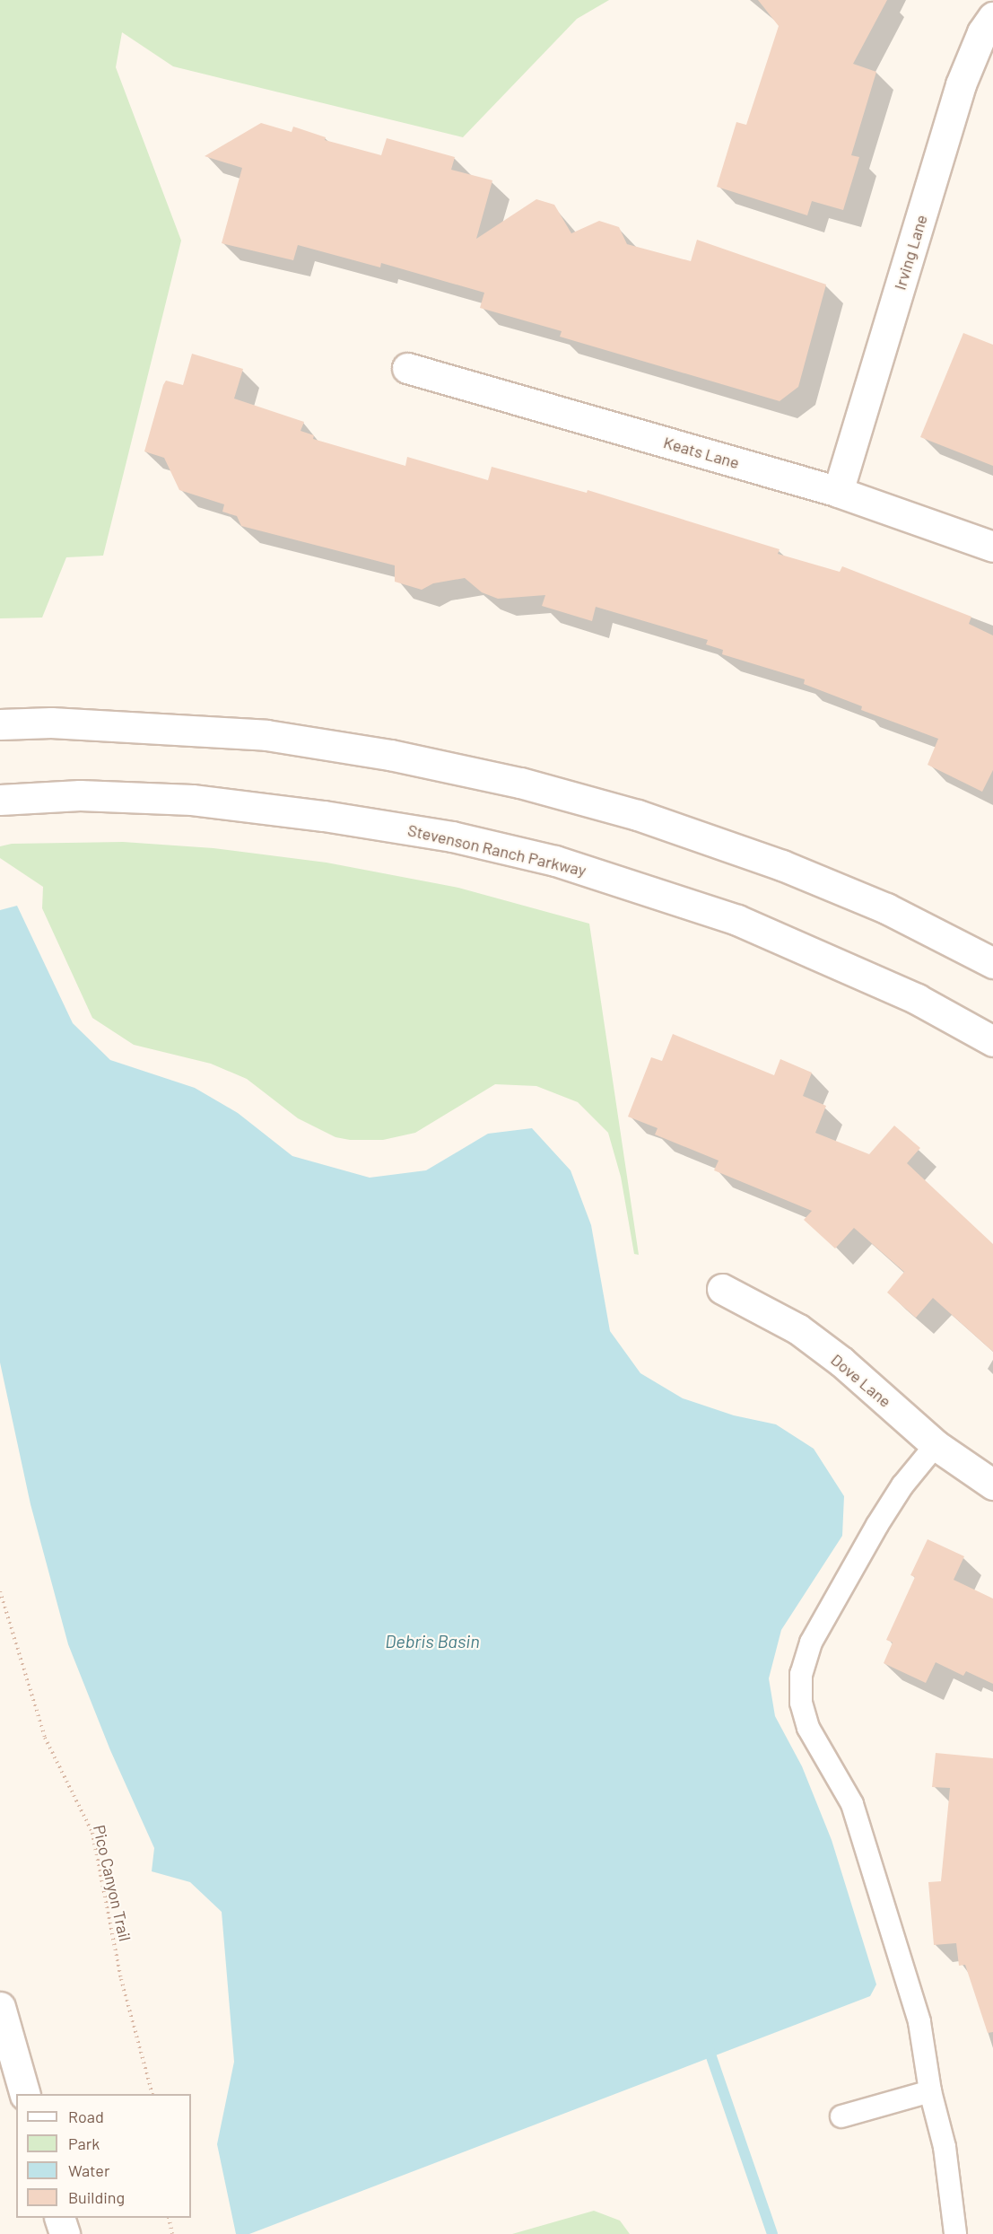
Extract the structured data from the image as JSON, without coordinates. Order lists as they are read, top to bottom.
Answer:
{
  "streets": {
    "main road": [
      "Irving Lane",
      "Keats Lane",
      "Stevenson Ranch Parkway",
      "Dove Lane"
    ],
    "path": ["Pico Canyon Trail"]
  },
  "crossings": [
    ["Irving Lane", "Keats Lane"]
  ],
  "water": ["Debris Basin"],
  "legend": [
    "Road",
    "Park",
    "Water",
    "Building"
  ]
}
